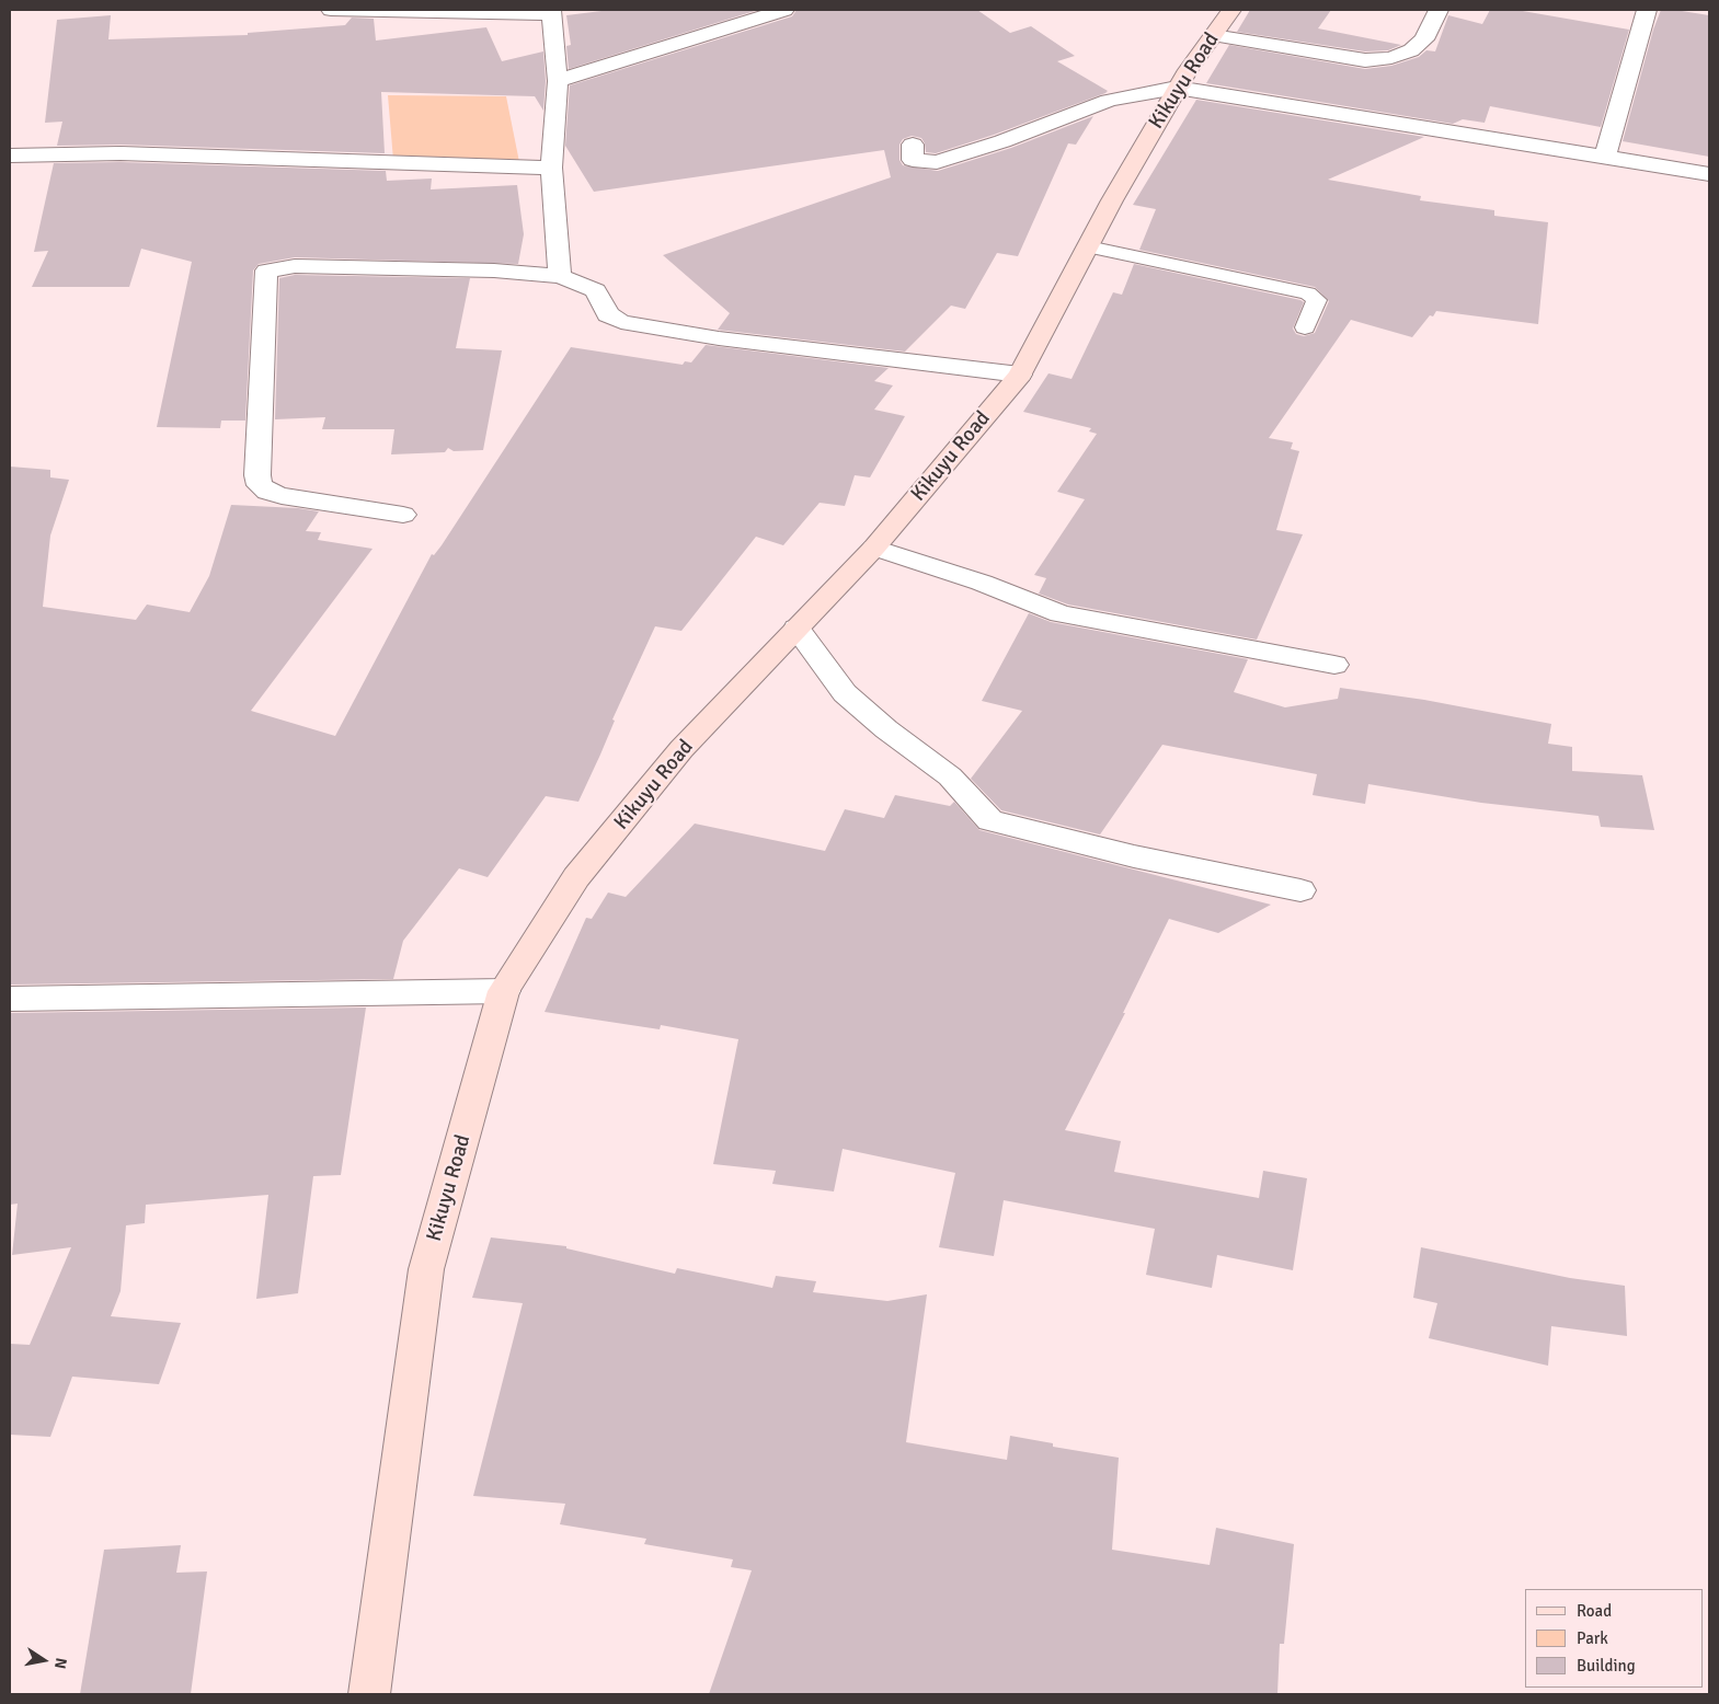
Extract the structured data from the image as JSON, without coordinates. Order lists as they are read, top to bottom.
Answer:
{
  "streets": {
    "main road": ["Kikuyu Road"]
  },
  "legend": ["Road", "Park", "Building"],
  "north": "right"
}
